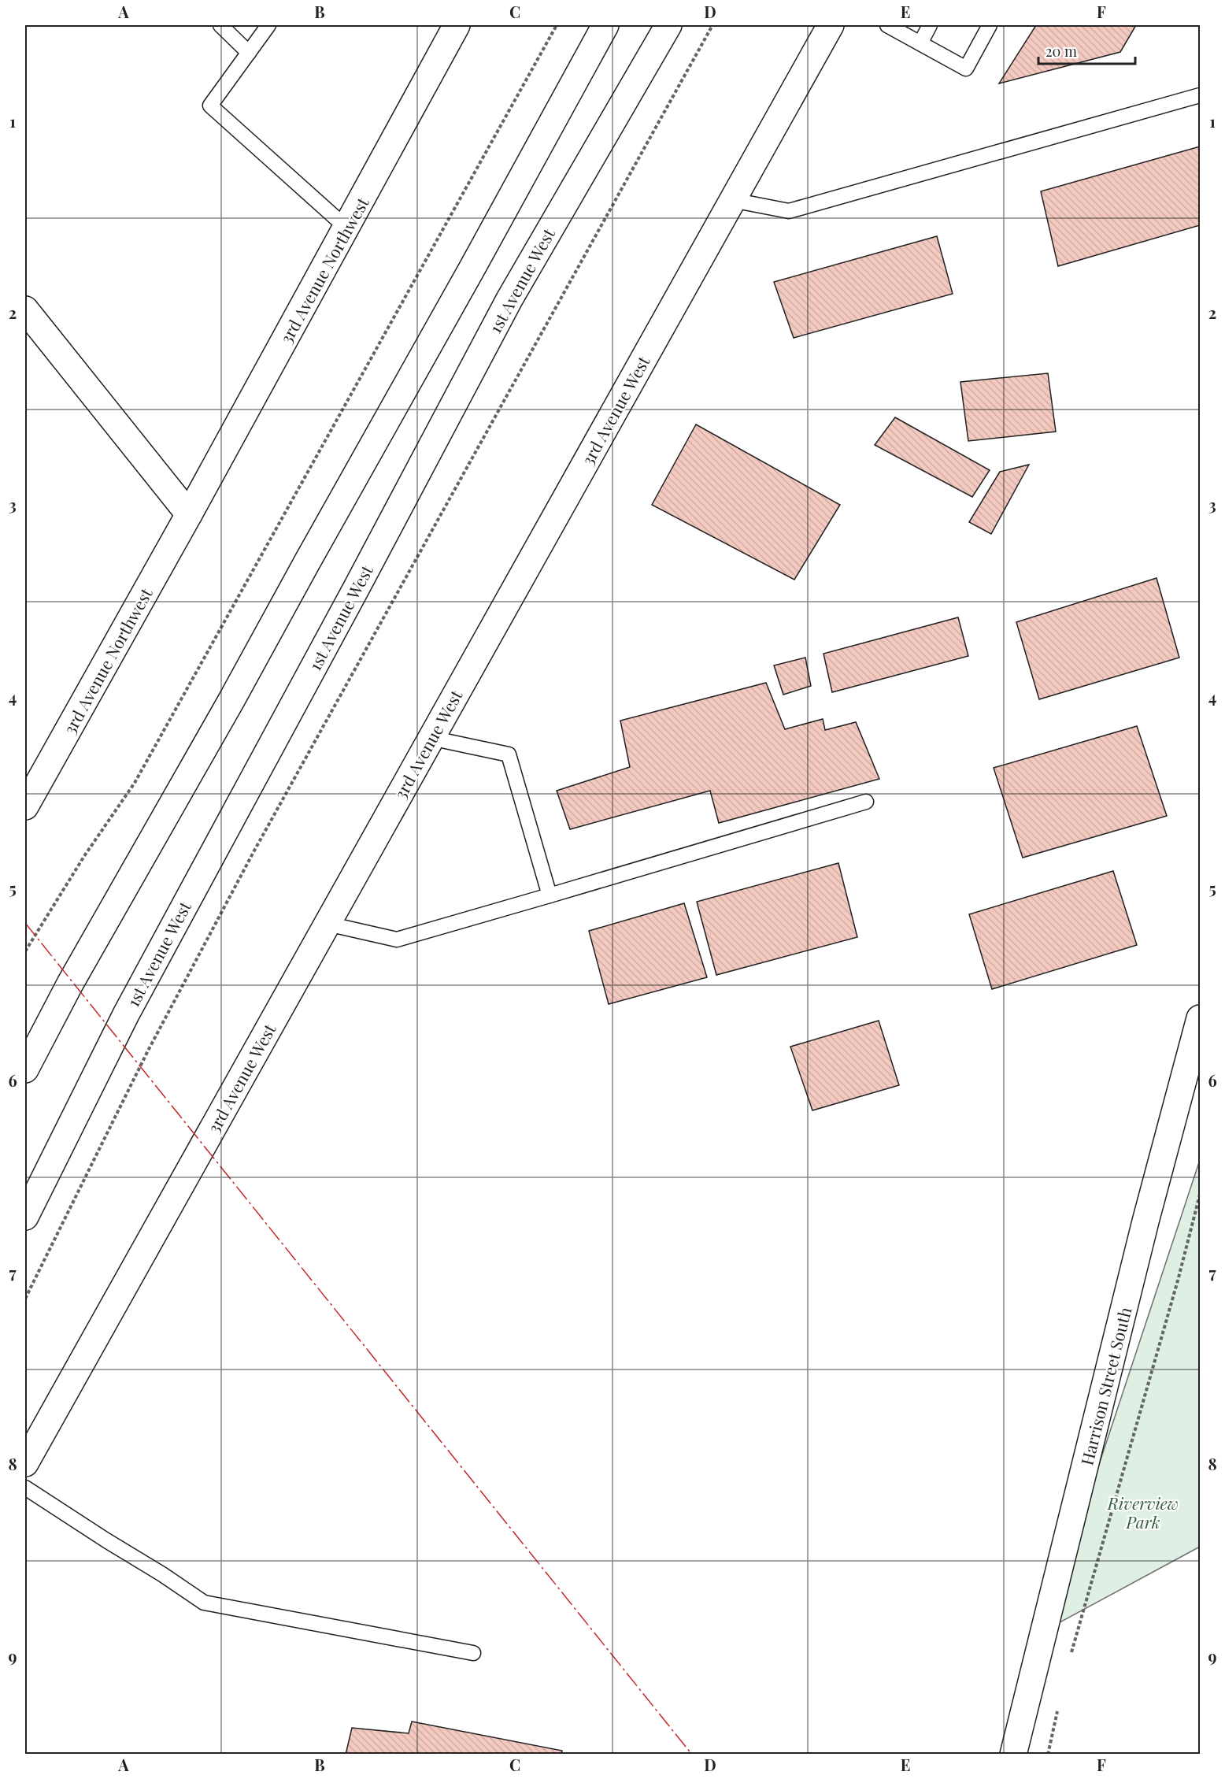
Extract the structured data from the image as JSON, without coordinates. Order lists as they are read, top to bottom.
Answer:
{
  "streets": {
    "street": [
      "3rd Avenue Northwest",
      "1st Avenue West",
      "3rd Avenue West",
      "Harrison Street South"
    ]
  },
  "parks": ["Riverview Park"],
  "scale_bar": "20 m",
  "grid": {
    "columns": [
      "A",
      "B",
      "C",
      "D",
      "E",
      "F"
    ],
    "rows": [
      "1",
      "2",
      "3",
      "4",
      "5",
      "6",
      "7",
      "8",
      "9"
    ]
  }
}
